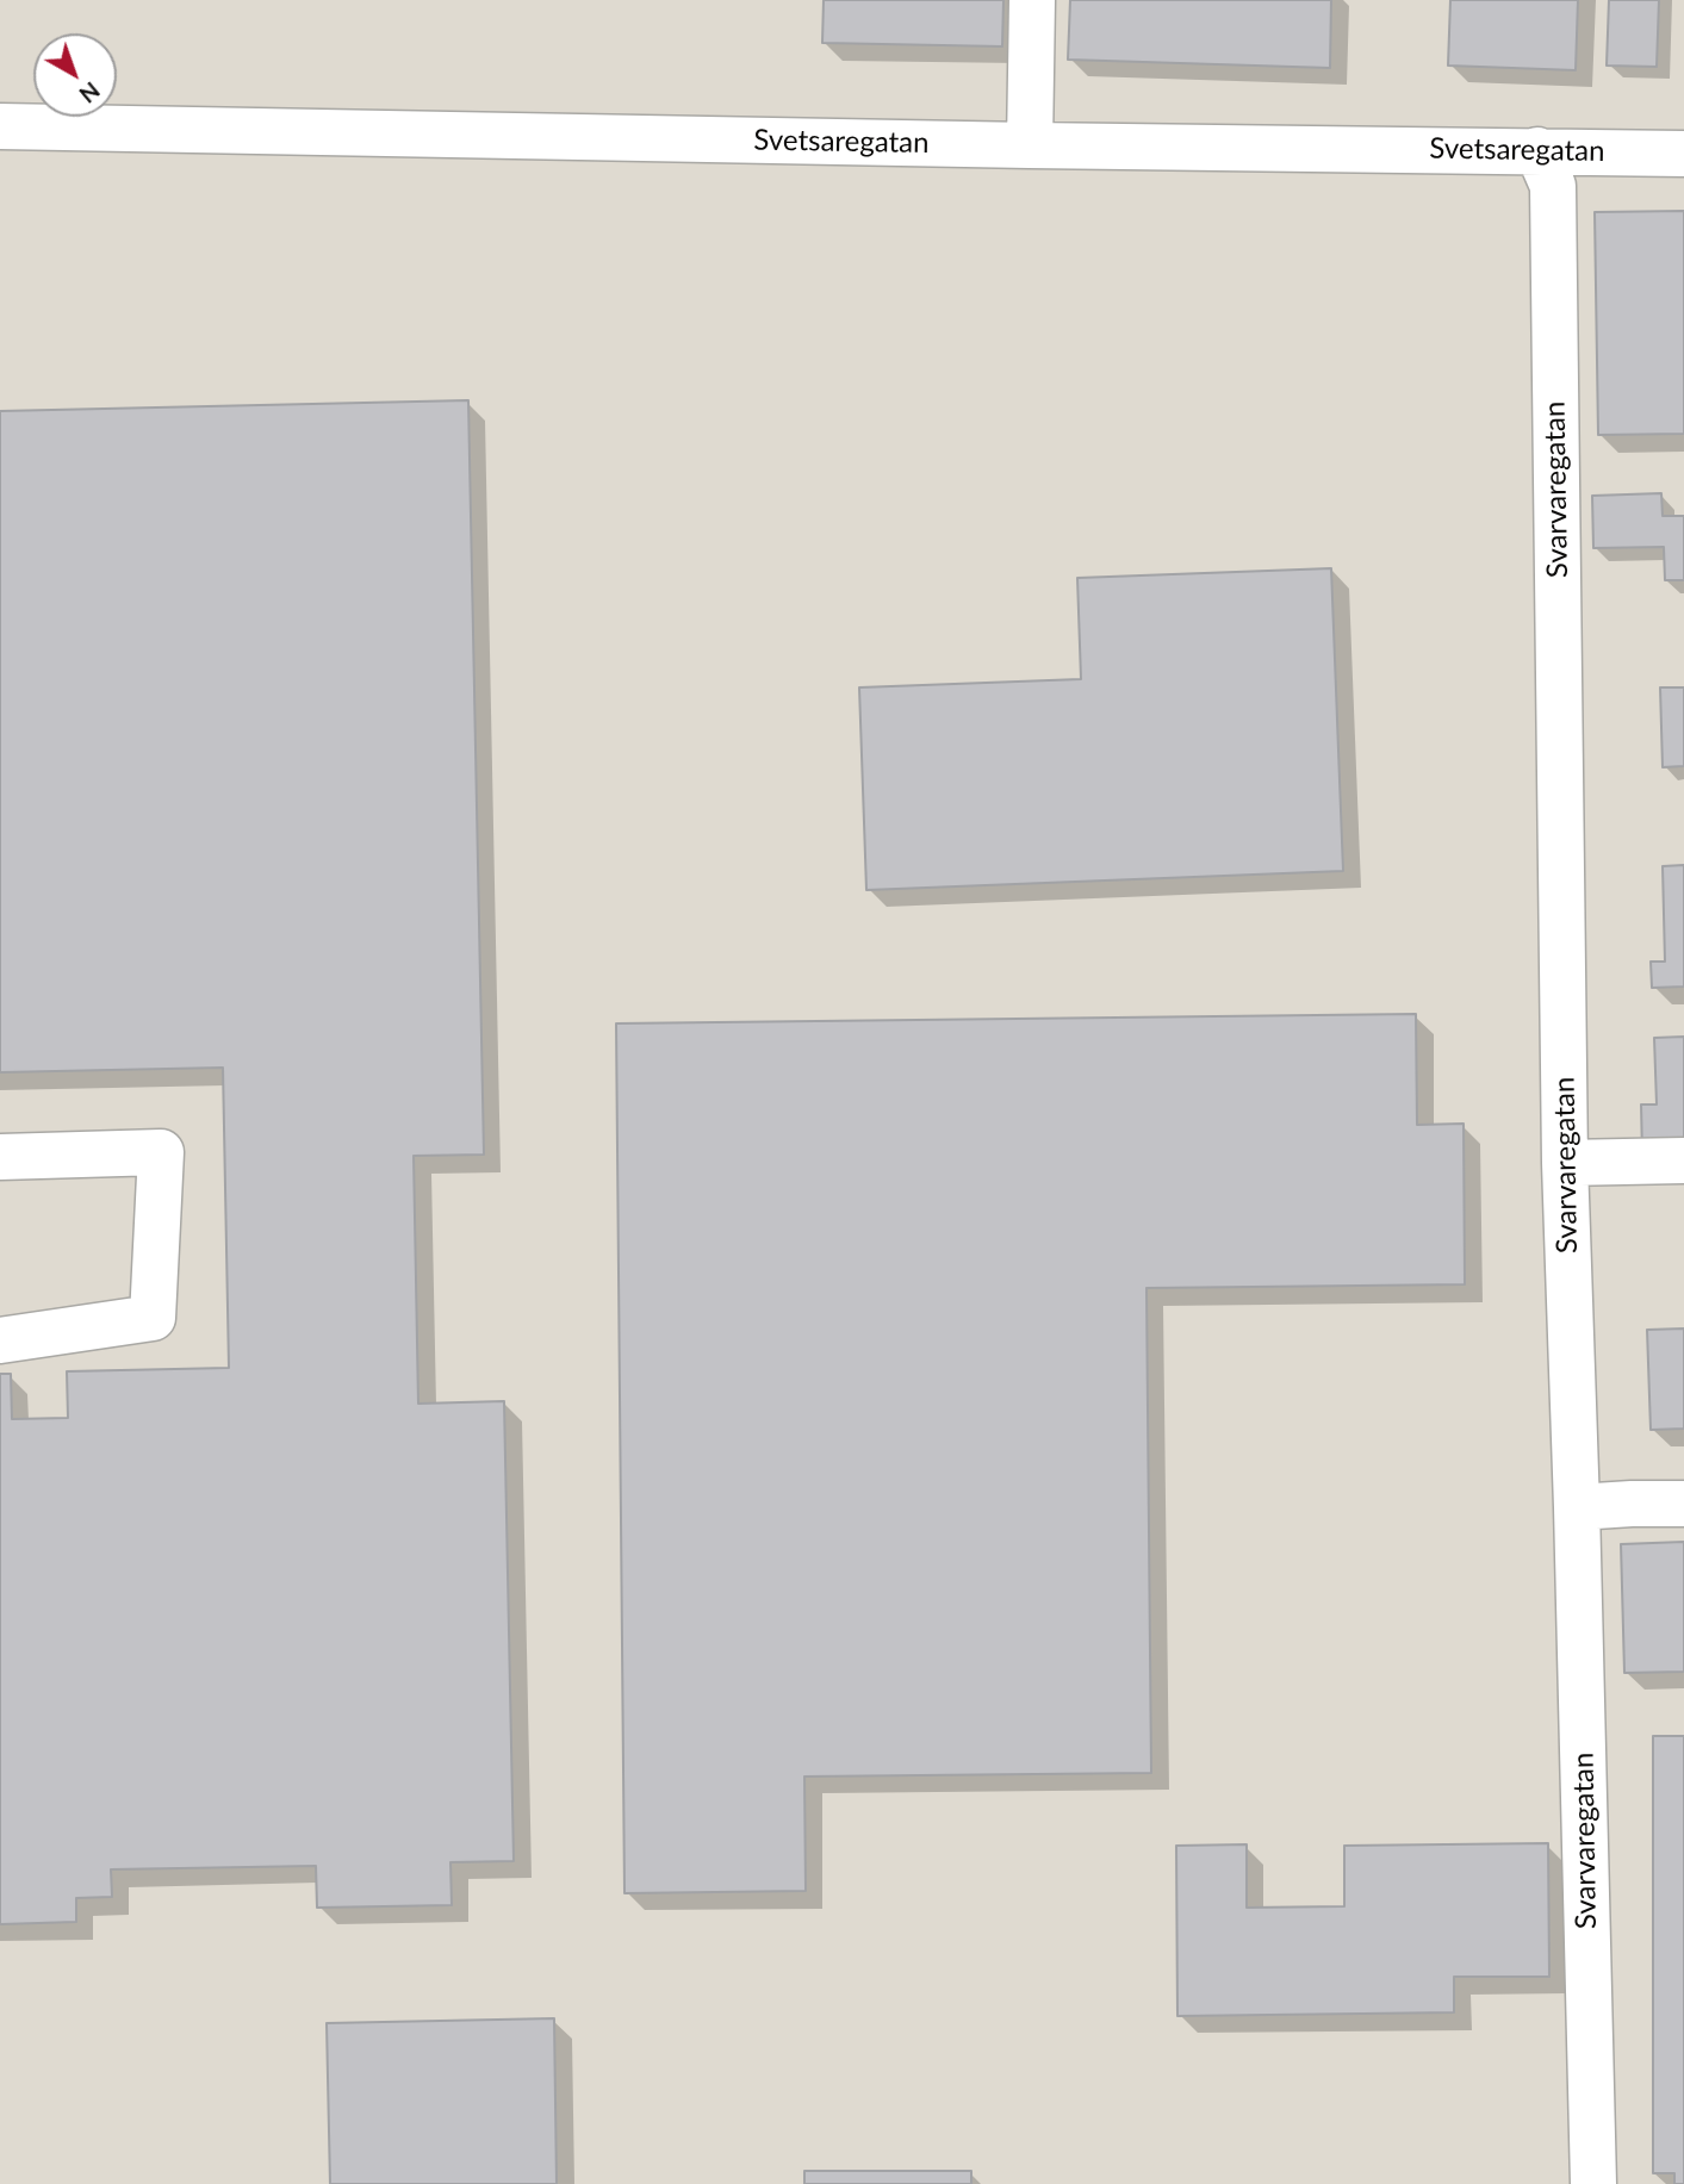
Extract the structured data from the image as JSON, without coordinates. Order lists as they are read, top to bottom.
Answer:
{
  "streets": {
    "street": ["Svetsaregatan", "Svarvaregatan"]
  },
  "crossings": [
    ["Svetsaregatan", "Svarvaregatan"]
  ],
  "north": "bottom right"
}
